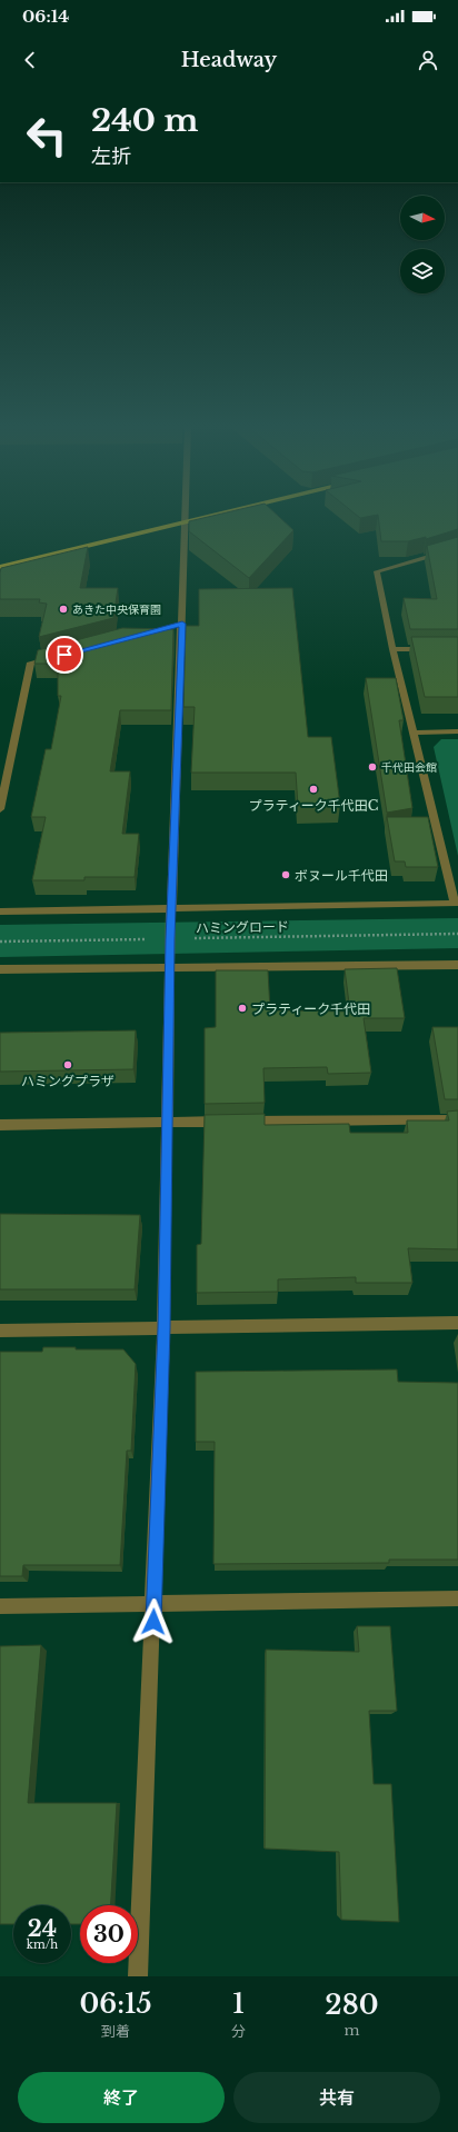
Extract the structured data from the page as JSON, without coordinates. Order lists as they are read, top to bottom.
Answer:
{
  "streets": {
    "path": ["ハミングロード"]
  },
  "places": [
    "あきた中央保育園",
    "千代田会館",
    "プラティーク千代田C",
    "ボヌール千代田",
    "プラティーク千代田",
    "ハミングプラザ"
  ],
  "north": "right",
  "page": {
    "status": "06:14",
    "header": "Headway",
    "turn": ["240 m", "左折"],
    "speed": "24 km/h",
    "limit": "30",
    "eta": [
      "06:15",
      "到着",
      "1",
      "分",
      "280",
      "m"
    ],
    "buttons": ["終了", "共有"]
  }
}
